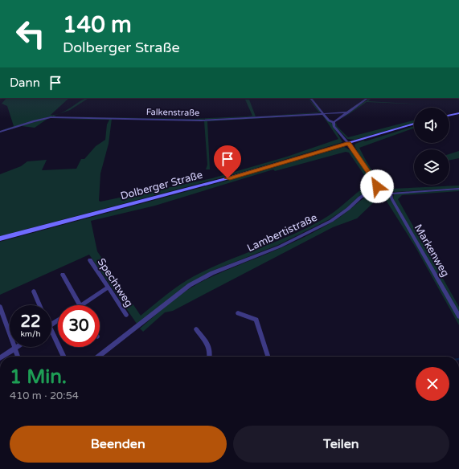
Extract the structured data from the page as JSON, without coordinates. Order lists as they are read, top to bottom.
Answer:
{
  "streets": {
    "main road": ["Dolberger Straße"],
    "street": [
      "Falkenstraße",
      "Lambertistraße",
      "Markenweg",
      "Spechtweg"
    ]
  },
  "page": {
    "turn": ["140 m", "Dolberger Straße"],
    "then": "Dann",
    "speed": "22 km/h",
    "limit": "30",
    "heading": ["1 Min.", "410 m · 20:54"],
    "buttons": ["Beenden", "Teilen"]
  }
}
